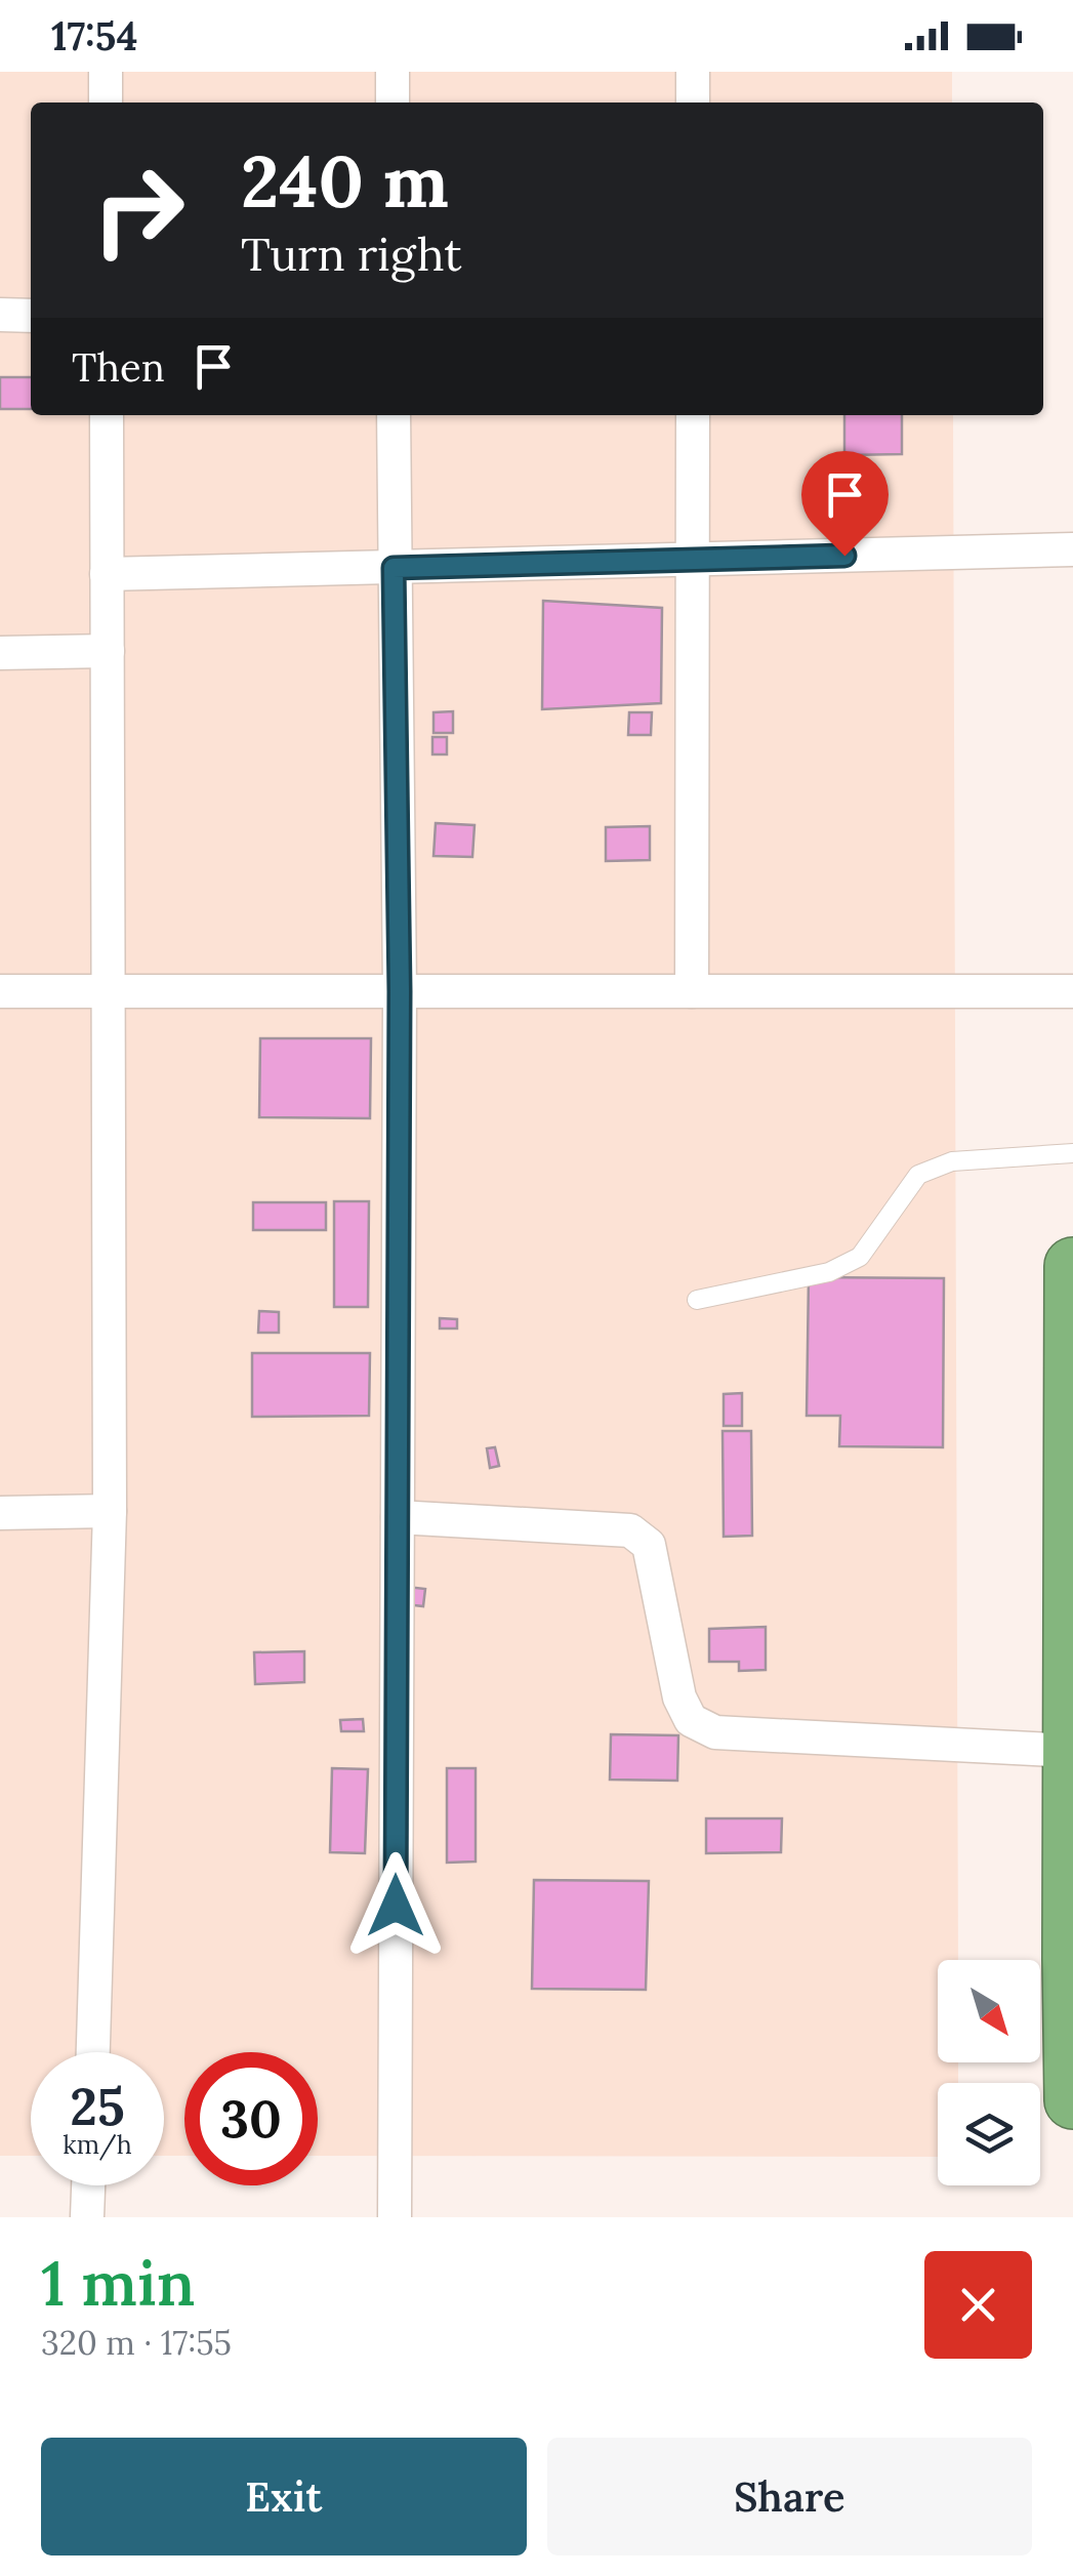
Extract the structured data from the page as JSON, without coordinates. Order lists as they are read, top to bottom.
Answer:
{
  "north": "bottom right",
  "page": {
    "status": "17:54",
    "turn": ["240 m", "Turn right"],
    "then": "Then",
    "speed": "25 km/h",
    "limit": "30",
    "heading": ["1 min", "320 m · 17:55"],
    "buttons": ["Exit", "Share"]
  }
}
